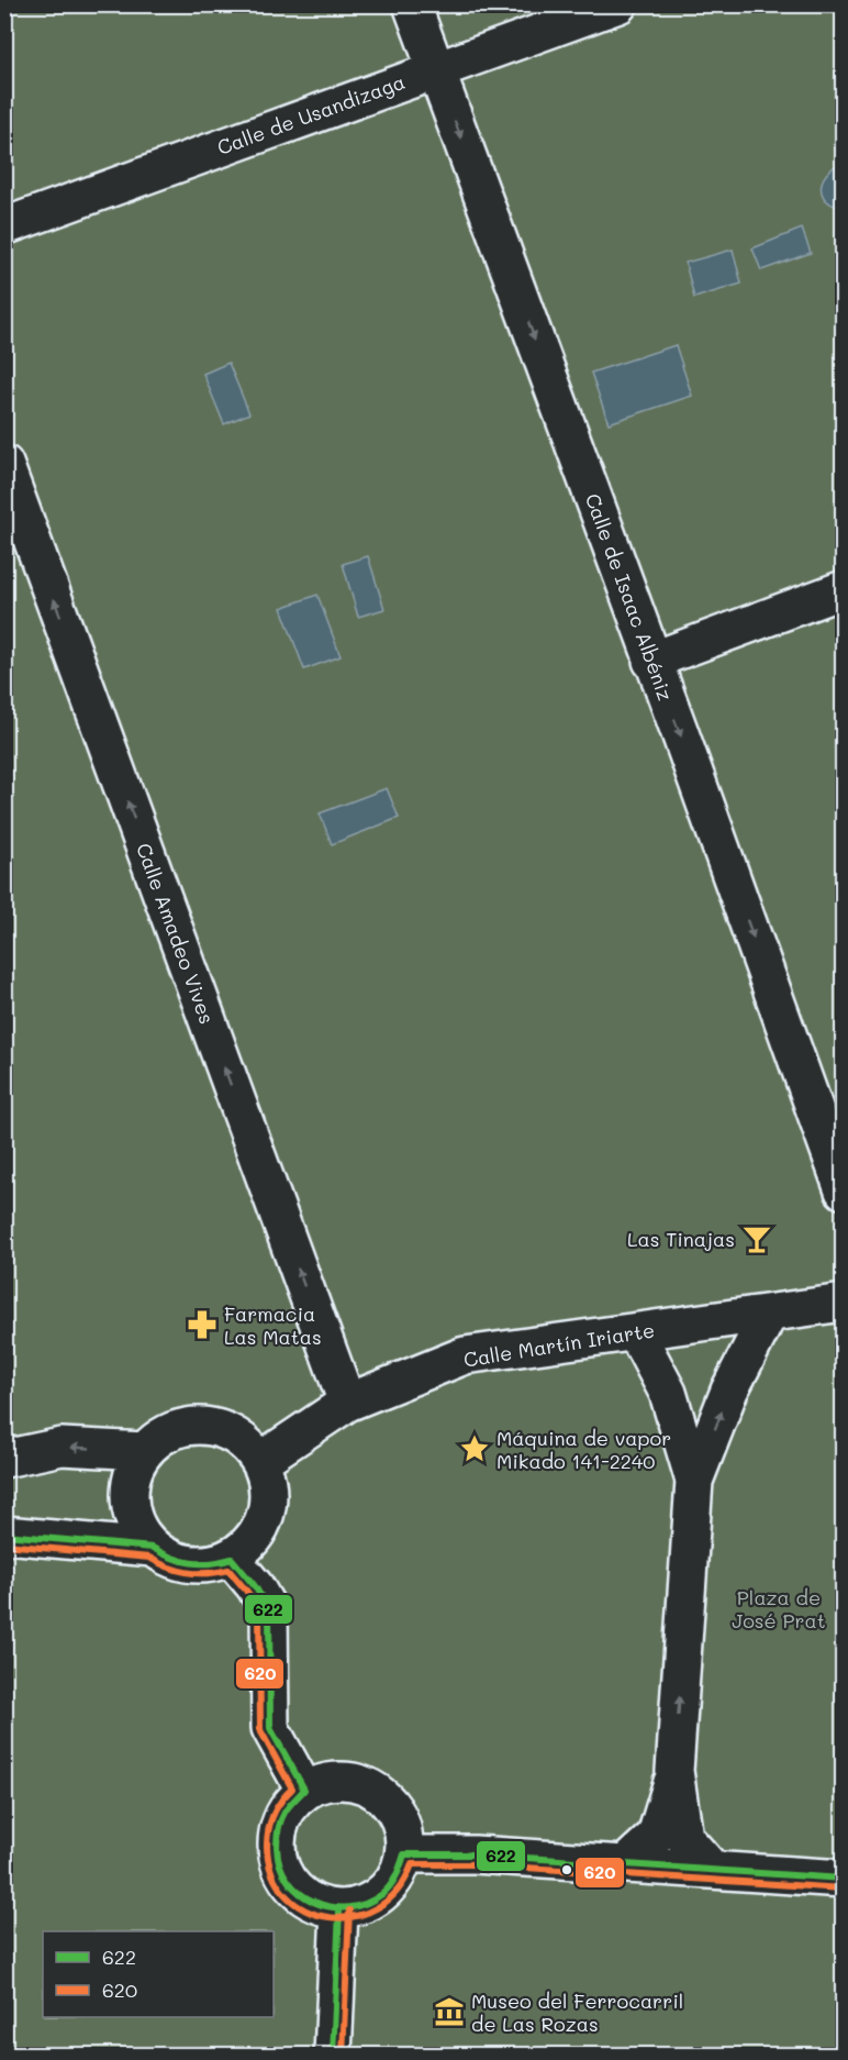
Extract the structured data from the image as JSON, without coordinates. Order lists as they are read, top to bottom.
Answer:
{
  "streets": {
    "street": [
      "Calle de Usandizaga",
      "Calle de Isaac Albéniz",
      "Calle Amadeo Vives",
      "Calle Martín Iriarte"
    ]
  },
  "crossings": [
    ["Calle de Usandizaga", "Calle de Isaac Albéniz"],
    ["Calle Amadeo Vives", "Calle Martín Iriarte"]
  ],
  "one_way": ["Calle de Isaac Albéniz", "Calle Amadeo Vives"],
  "parks": ["Plaza de José Prat"],
  "places": {
    "bar": ["Las Tinajas"],
    "pharmacy": ["Farmacia Las Matas"],
    "place": ["Máquina de vapor Mikado 141-2240"],
    "museum": ["Museo del Ferrocarril de Las Rozas"]
  },
  "lines": ["transit line 622", "transit line 620"],
  "legend": ["622", "620"]
}
